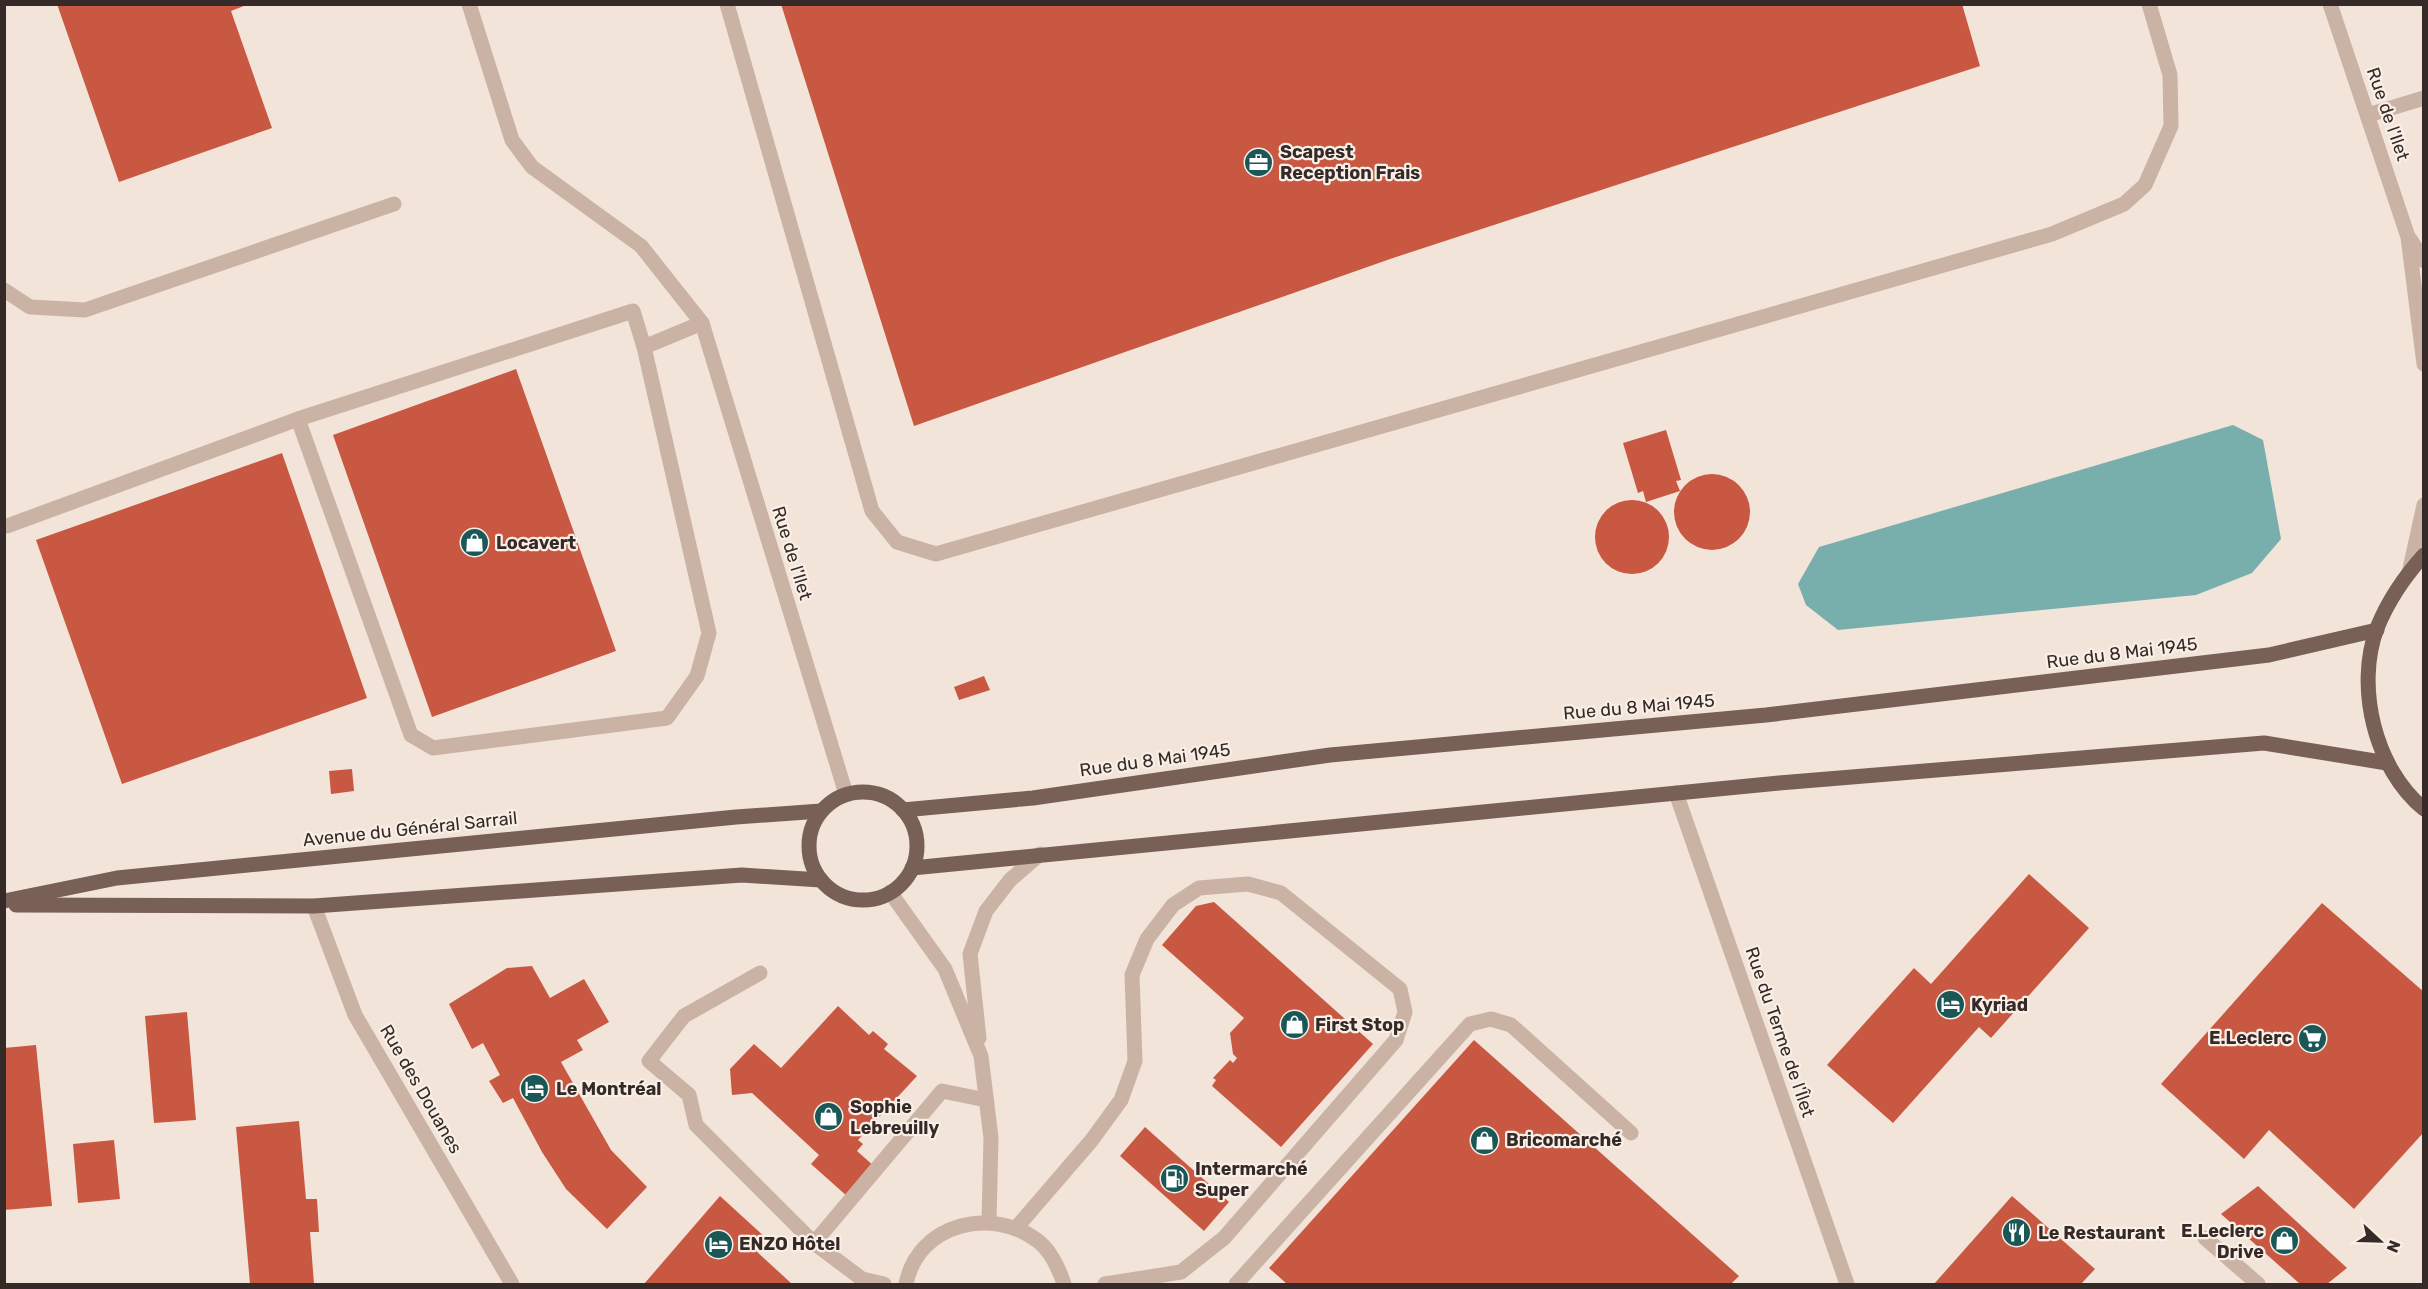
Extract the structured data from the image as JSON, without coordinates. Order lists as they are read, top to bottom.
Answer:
{
  "streets": {
    "main road": ["Rue du 8 Mai 1945", "Avenue du Général Sarrail"],
    "street": ["Rue de l'Ilet", "Rue du Terme de l'Îlet", "Rue des Douanes"]
  },
  "crossings": [
    ["Rue de l'Ilet", "Rue du 8 Mai 1945"],
    ["Rue de l'Ilet", "Avenue du Général Sarrail"],
    ["Rue du 8 Mai 1945", "Avenue du Général Sarrail"],
    ["Avenue du Général Sarrail", "Rue des Douanes"]
  ],
  "places": {
    "office": ["Scapest Reception Frais"],
    "shop": [
      "Locavert",
      "First Stop",
      "Sophie Lebreuilly",
      "Bricomarché",
      "E.Leclerc Drive"
    ],
    "hotel": ["Kyriad", "Le Montréal", "ENZO Hôtel"],
    "supermarket": ["E.Leclerc"],
    "fuel station": ["Intermarché Super"],
    "restaurant": ["Le Restaurant"]
  },
  "north": "right"
}
